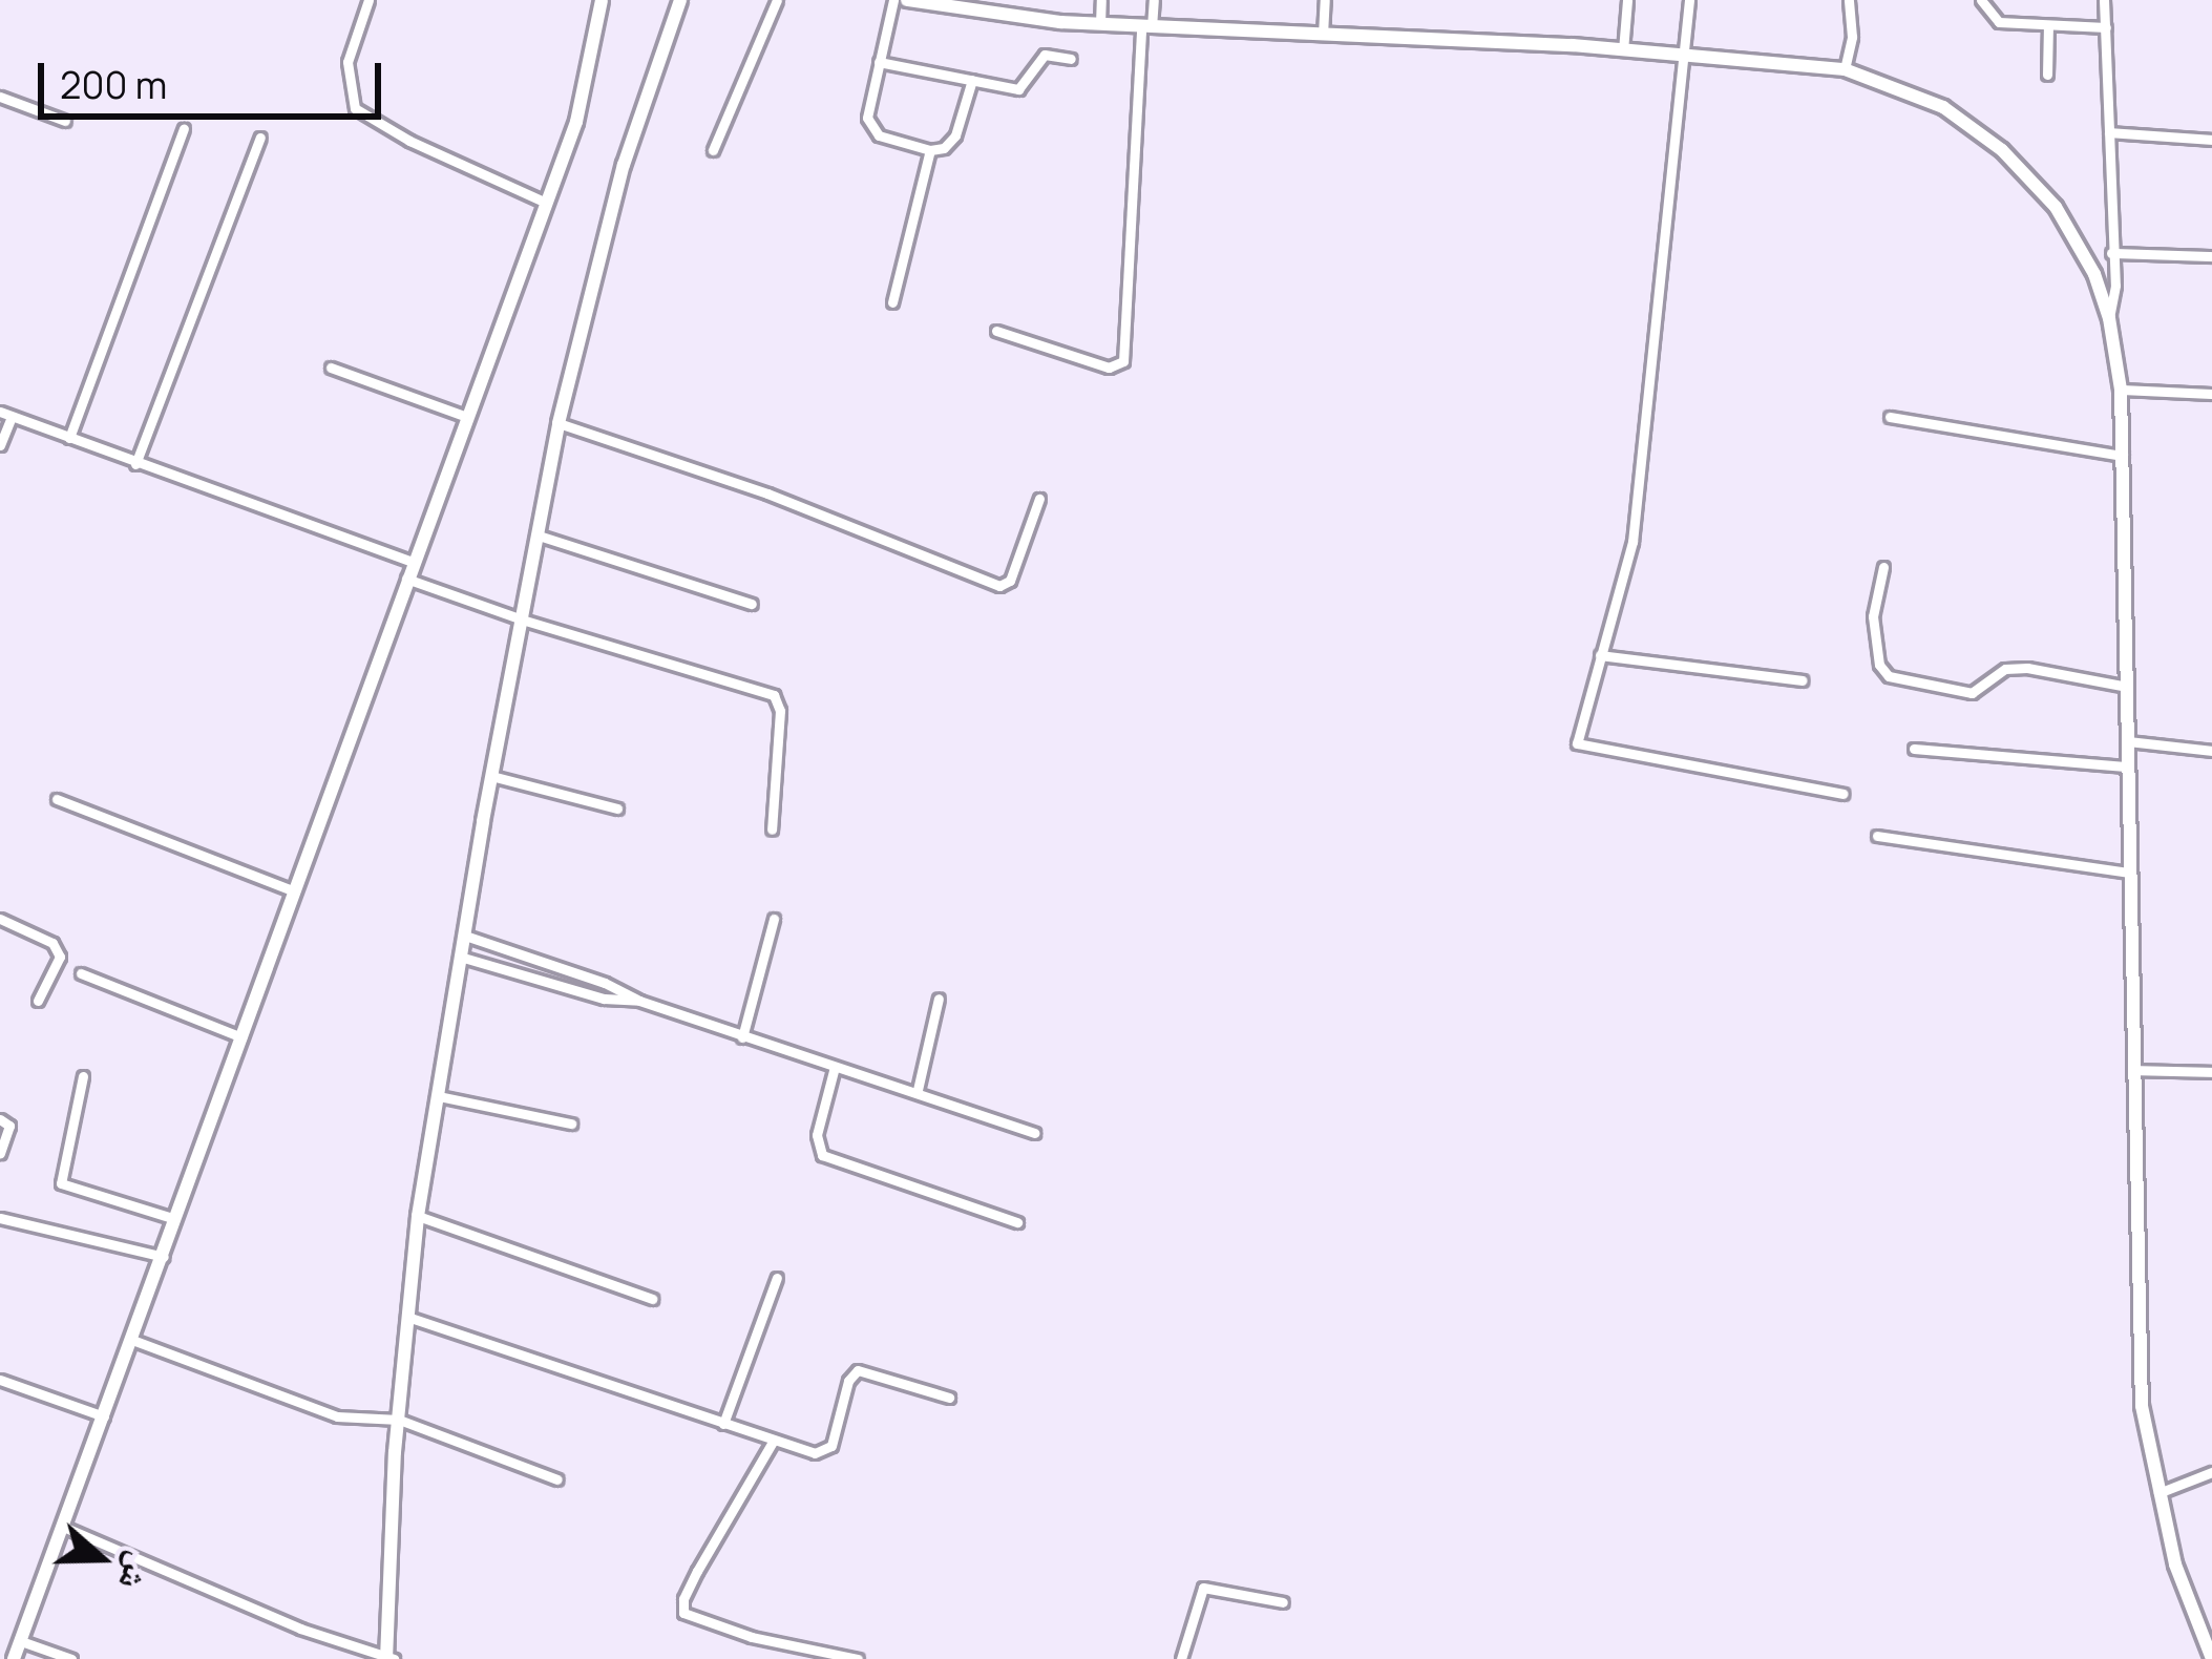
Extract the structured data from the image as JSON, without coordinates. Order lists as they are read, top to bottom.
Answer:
{
  "scale_bar": "200 m",
  "north": "right"
}
